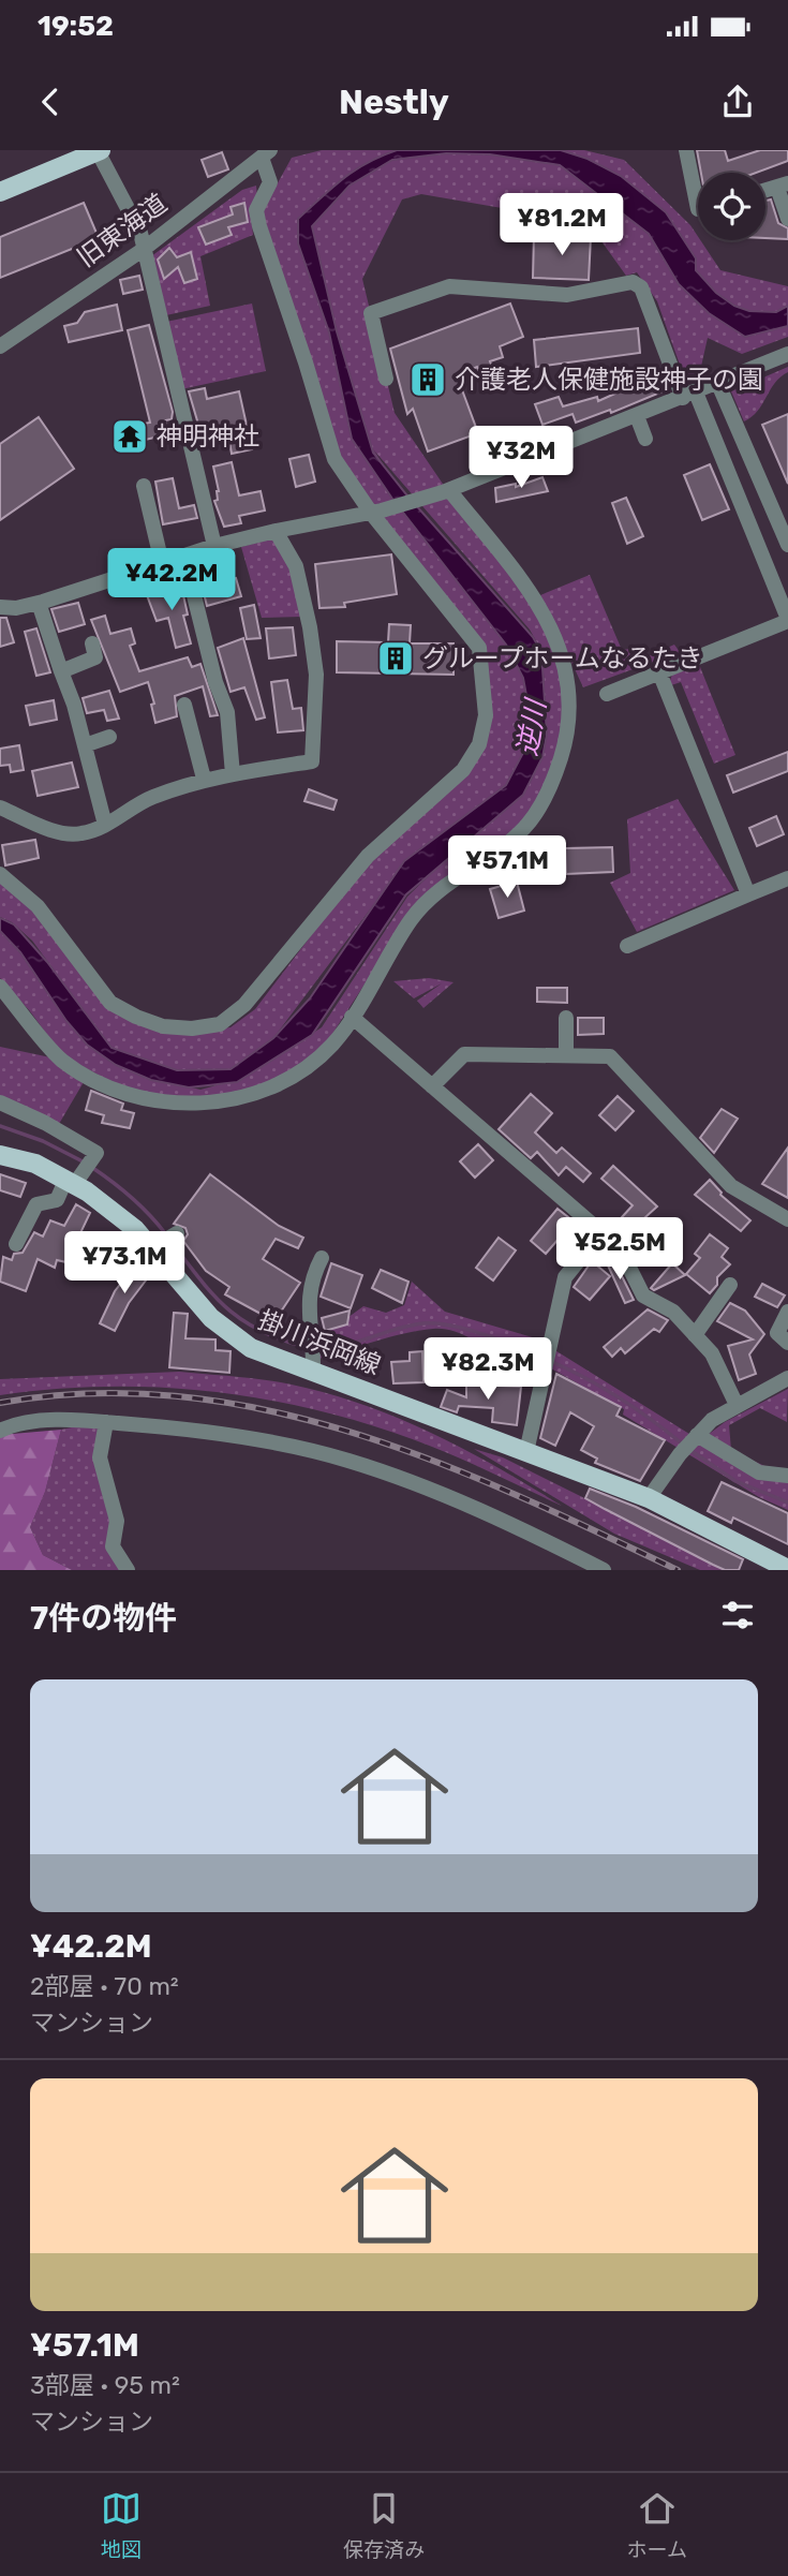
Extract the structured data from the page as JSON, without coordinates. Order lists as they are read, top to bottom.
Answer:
{
  "streets": {
    "main road": ["掛川浜岡線"],
    "street": ["旧東海道"]
  },
  "water": ["逆川"],
  "places": {
    "building": ["介護老人保健施設神子の園", "グループホームなるたき"],
    "temple": ["神明神社"]
  },
  "page": {
    "status": "19:52",
    "header": "Nestly",
    "price": [
      "¥81.2M",
      "¥32M",
      "¥42.2M",
      "¥57.1M",
      "¥52.5M",
      "¥73.1M",
      "¥82.3M"
    ],
    "heading": "7件の物件",
    "list": [
      {
        "name": "¥42.2M",
        "note": "2部屋 · 70 m² · マンション"
      },
      {
        "name": "¥57.1M",
        "note": "3部屋 · 95 m² · マンション"
      }
    ],
    "tabs": ["地図", "保存済み", "ホーム"]
  }
}
